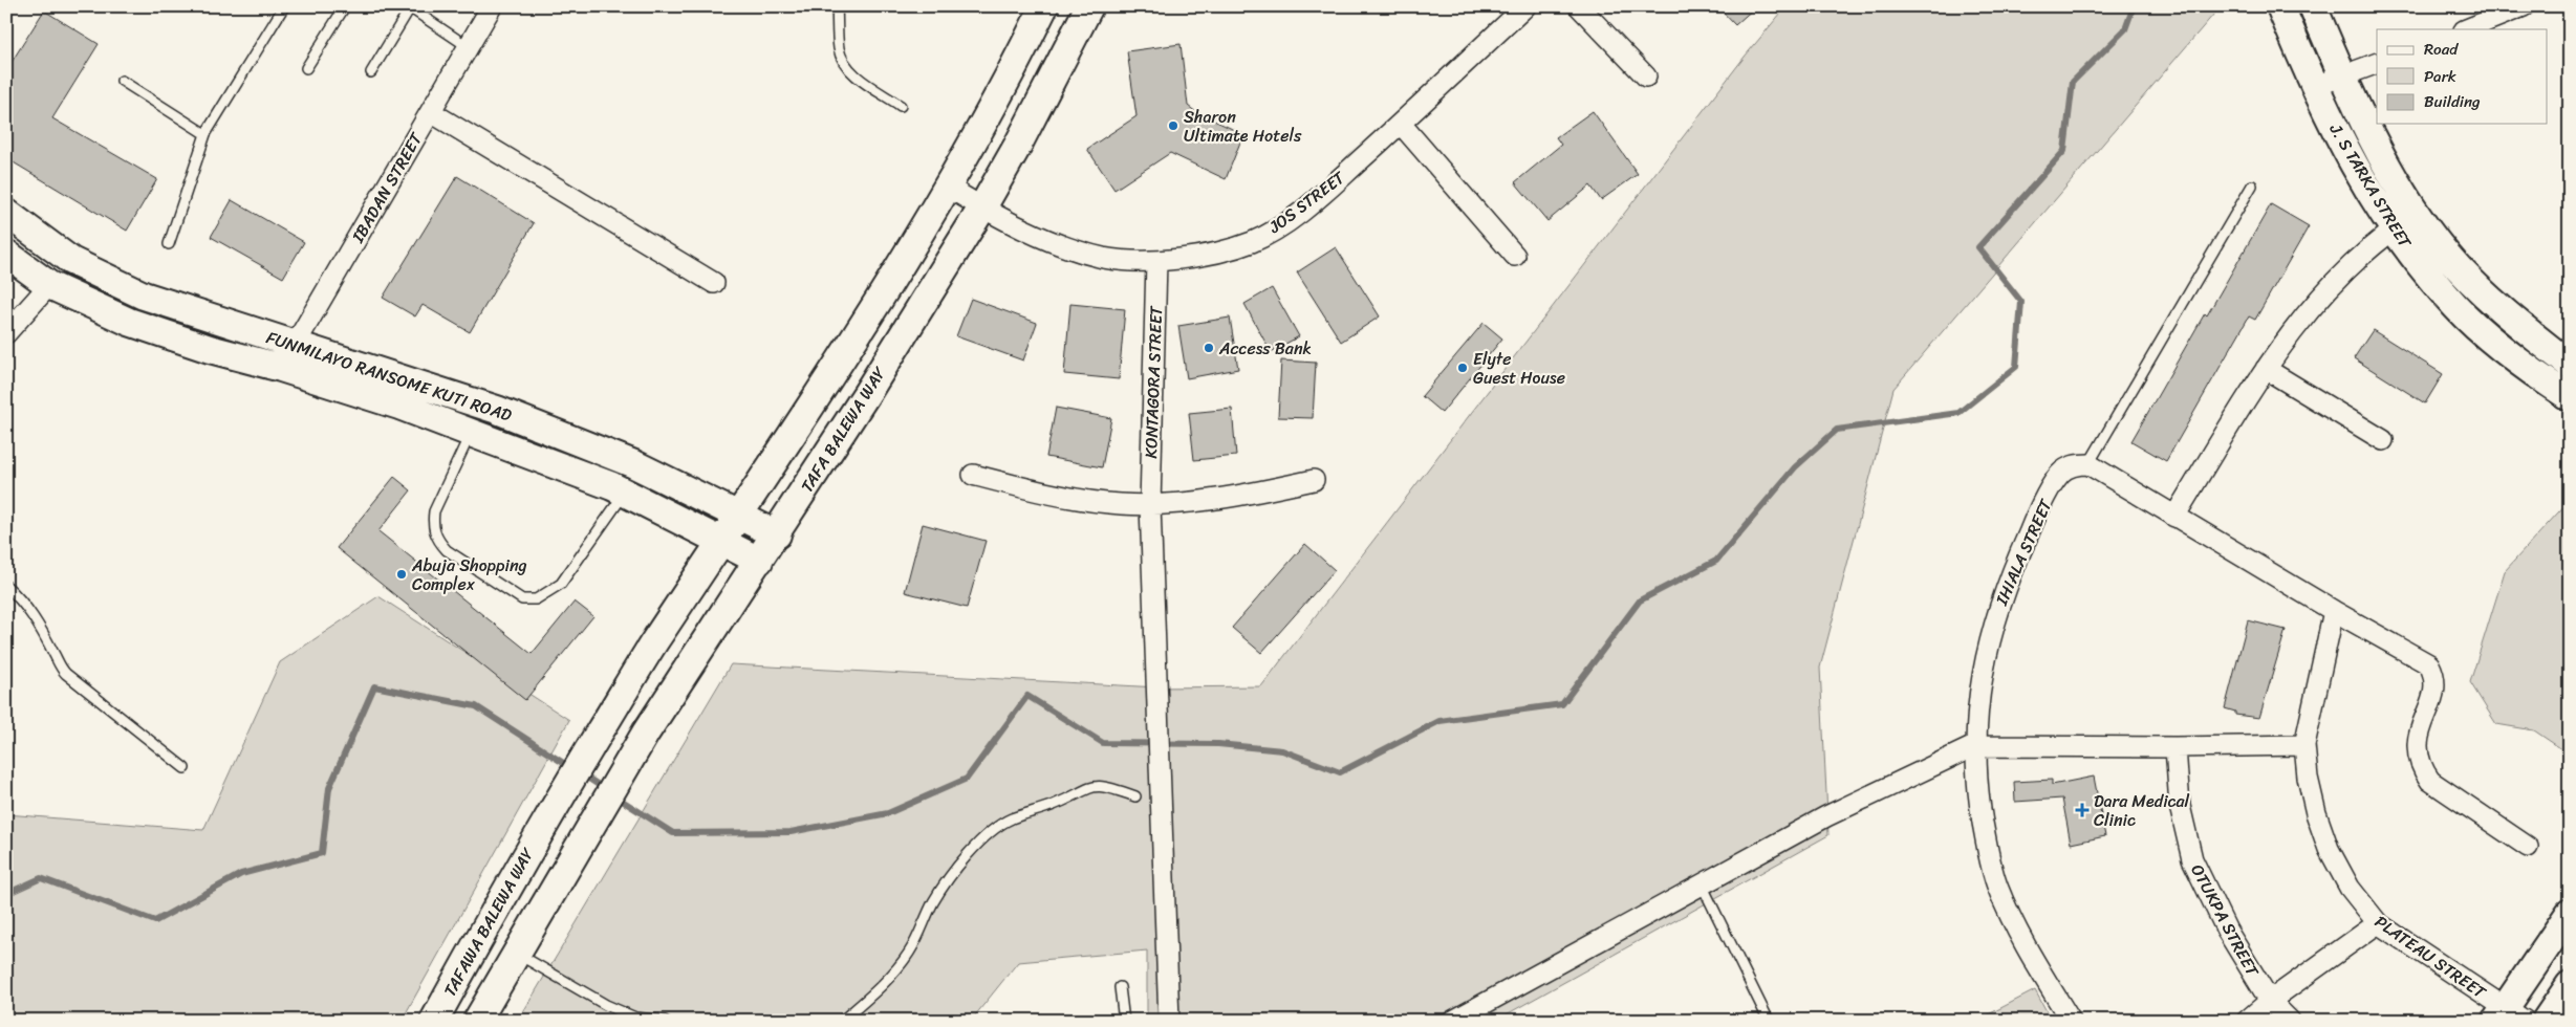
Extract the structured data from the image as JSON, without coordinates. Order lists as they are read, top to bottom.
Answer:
{
  "streets": {
    "street": [
      "J. S TARKA STREET",
      "IBADAN STREET",
      "JOS STREET",
      "FUNMILAYO RANSOME KUTI ROAD",
      "KONTAGORA STREET",
      "TAFA BALEWA WAY",
      "IHIALA STREET",
      "OTUKPA STREET",
      "TAFAWA BALEWA WAY",
      "PLATEAU STREET"
    ]
  },
  "crossings": [
    ["IBADAN STREET", "FUNMILAYO RANSOME KUTI ROAD"],
    ["JOS STREET", "KONTAGORA STREET"],
    ["JOS STREET", "TAFA BALEWA WAY"],
    ["FUNMILAYO RANSOME KUTI ROAD", "TAFA BALEWA WAY"],
    ["FUNMILAYO RANSOME KUTI ROAD", "TAFAWA BALEWA WAY"]
  ],
  "places": {
    "other": [
      "Sharon Ultimate Hotels",
      "Access Bank",
      "Elyte Guest House",
      "Abuja Shopping Complex"
    ],
    "health": ["Dara Medical Clinic"]
  },
  "legend": ["Road", "Park", "Building"]
}
